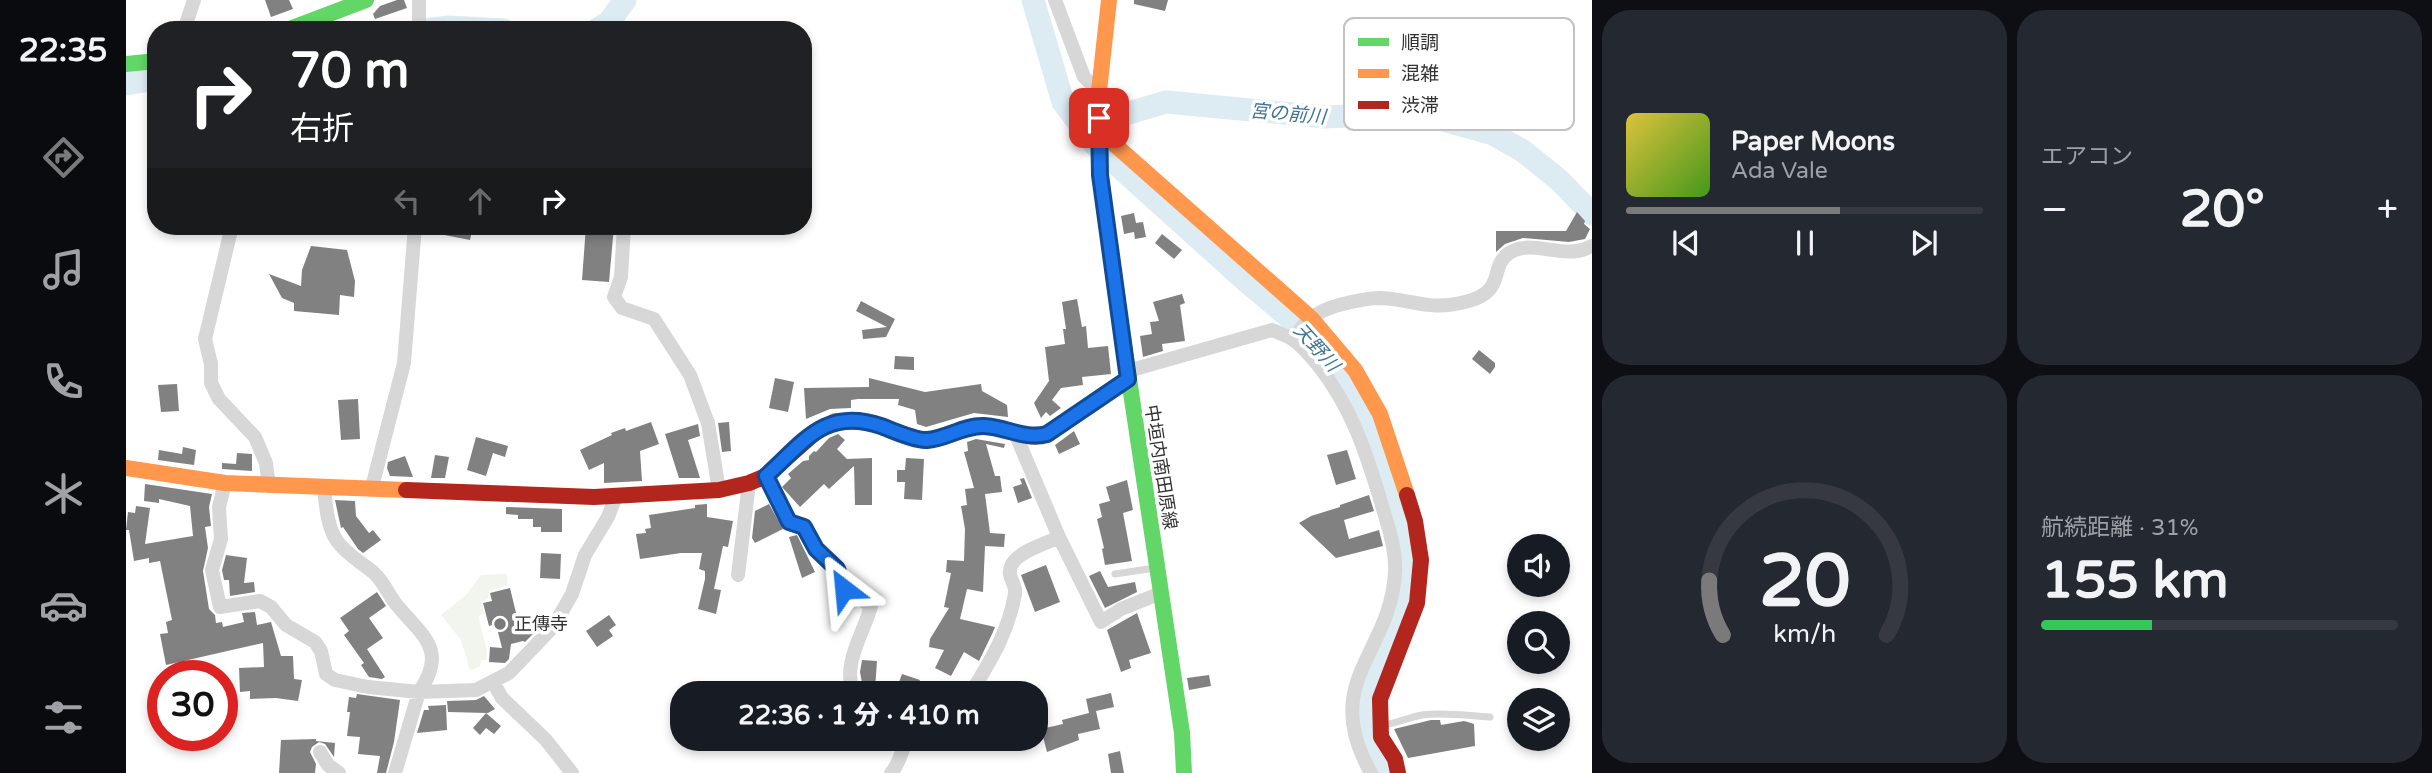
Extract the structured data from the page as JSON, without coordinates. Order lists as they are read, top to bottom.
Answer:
{
  "streets": {
    "main road": ["中垣内南田原線"]
  },
  "water": ["宮の前川", "天野川"],
  "places": ["正傳寺"],
  "legend": ["順調", "混雑", "渋滞"],
  "page": {
    "tabs": "22:35",
    "tile": [
      "エアコン",
      ["航続距離 · 31%", "155 km"]
    ],
    "turn": ["70 m", "右折"],
    "song": ["Paper Moons", "Ada Vale"],
    "heat": ["−", "20°", "+"],
    "limit": "30",
    "trip": "22:36 · 1 分 · 410 m",
    "gauge": ["20", "km/h"]
  }
}
